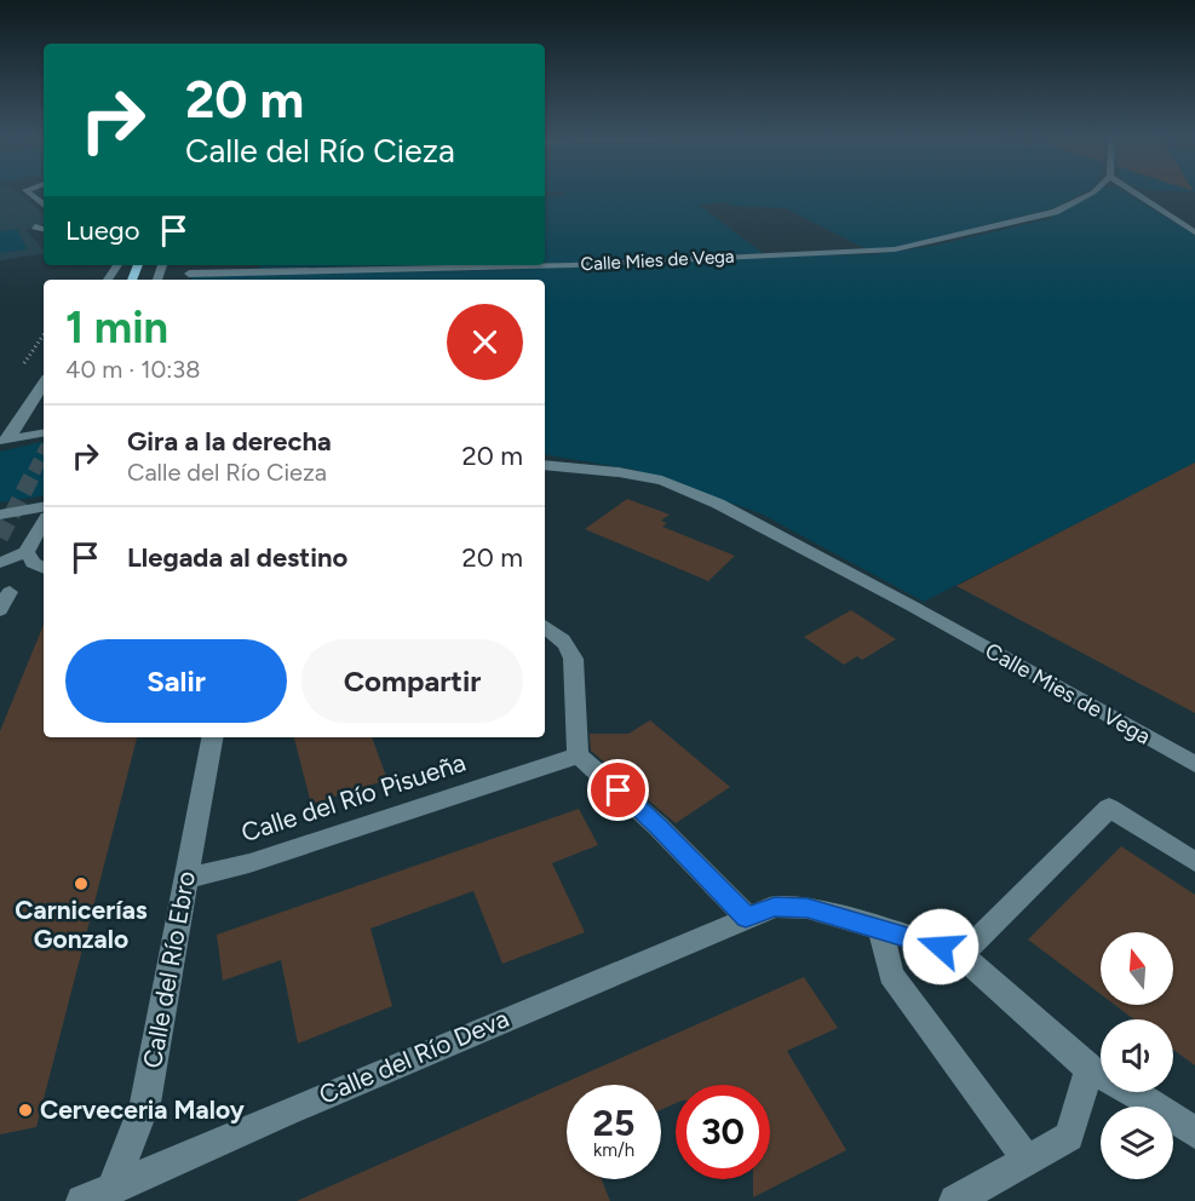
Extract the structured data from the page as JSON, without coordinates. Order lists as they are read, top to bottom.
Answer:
{
  "streets": {
    "street": [
      "Calle Mies de Vega",
      "Calle del Río Pisueña",
      "Calle del Río Ebro",
      "Calle del Río Deva"
    ]
  },
  "crossings": [
    ["Calle del Río Pisueña", "Calle del Río Ebro"],
    ["Calle del Río Ebro", "Calle del Río Deva"]
  ],
  "places": ["Carnicerías Gonzalo", "Cerveceria Maloy"],
  "north": "top",
  "page": {
    "turn": ["20 m", "Calle del Río Cieza"],
    "then": "Luego",
    "heading": ["1 min", "40 m · 10:38"],
    "list": [
      {
        "name": "Gira a la derecha",
        "note": "Calle del Río Cieza",
        "value": "20 m"
      },
      {
        "name": "Llegada al destino",
        "value": "20 m"
      }
    ],
    "buttons": ["Salir", "Compartir"],
    "speed": "25 km/h",
    "limit": "30"
  }
}
